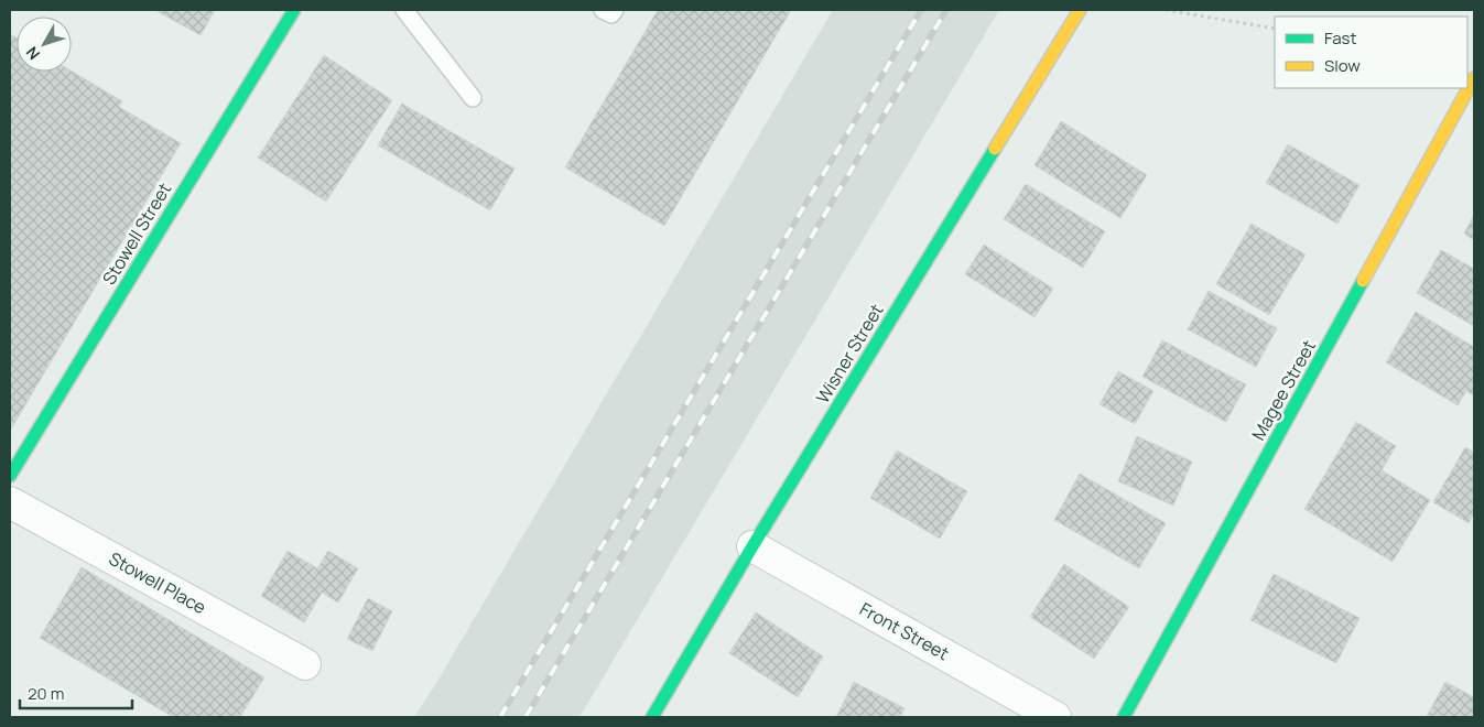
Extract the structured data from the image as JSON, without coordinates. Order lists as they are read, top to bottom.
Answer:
{
  "streets": {
    "street": [
      "Stowell Street",
      "Wisner Street",
      "Magee Street",
      "Stowell Place",
      "Front Street"
    ]
  },
  "crossings": [
    ["Wisner Street", "Front Street"]
  ],
  "legend": ["Fast", "Slow"],
  "scale_bar": "20 m",
  "north": "bottom left"
}
